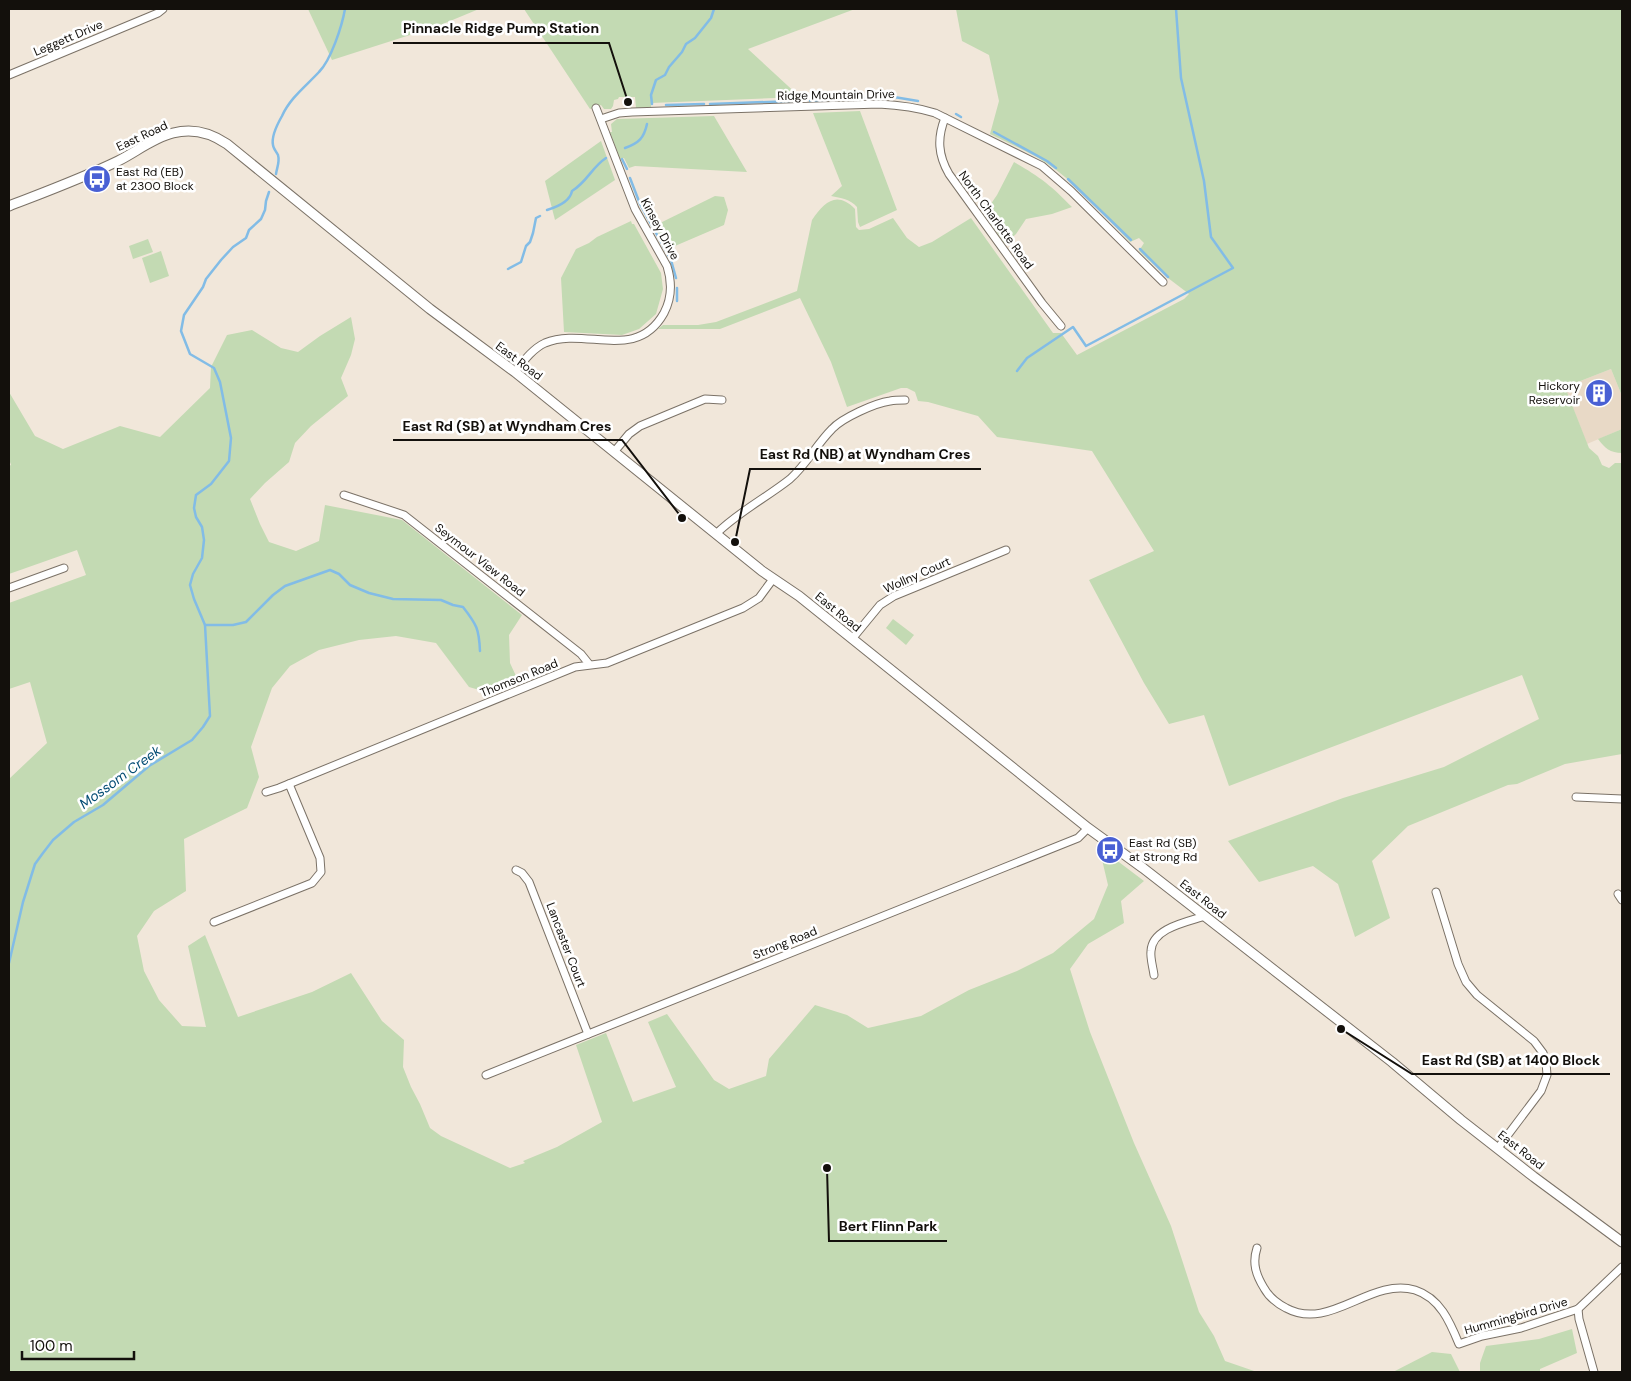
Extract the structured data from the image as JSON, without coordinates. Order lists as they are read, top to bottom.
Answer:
{
  "streets": {
    "main road": ["East Road"],
    "street": [
      "Leggett Drive",
      "Ridge Mountain Drive",
      "North Charlotte Road",
      "Kinsey Drive",
      "Seymour View Road",
      "Wollny Court",
      "Thomson Road",
      "Strong Road",
      "Lancaster Court",
      "Hummingbird Drive"
    ]
  },
  "crossings": [
    ["Ridge Mountain Drive", "North Charlotte Road"],
    ["Ridge Mountain Drive", "Kinsey Drive"],
    ["East Road", "Kinsey Drive"],
    ["East Road", "Wollny Court"],
    ["East Road", "Thomson Road"],
    ["East Road", "Strong Road"],
    ["Seymour View Road", "Thomson Road"],
    ["Strong Road", "Lancaster Court"]
  ],
  "water": ["Mossom Creek"],
  "places": {
    "other": [
      "Pinnacle Ridge Pump Station",
      "East Rd (SB) at Wyndham Cres",
      "East Rd (NB) at Wyndham Cres",
      "East Rd (SB) at 1400 Block",
      "Bert Flinn Park"
    ],
    "bus stop": ["East Rd (EB) at 2300 Block", "East Rd (SB) at Strong Rd"],
    "building": ["Hickory Reservoir"]
  },
  "scale_bar": "100 m"
}
